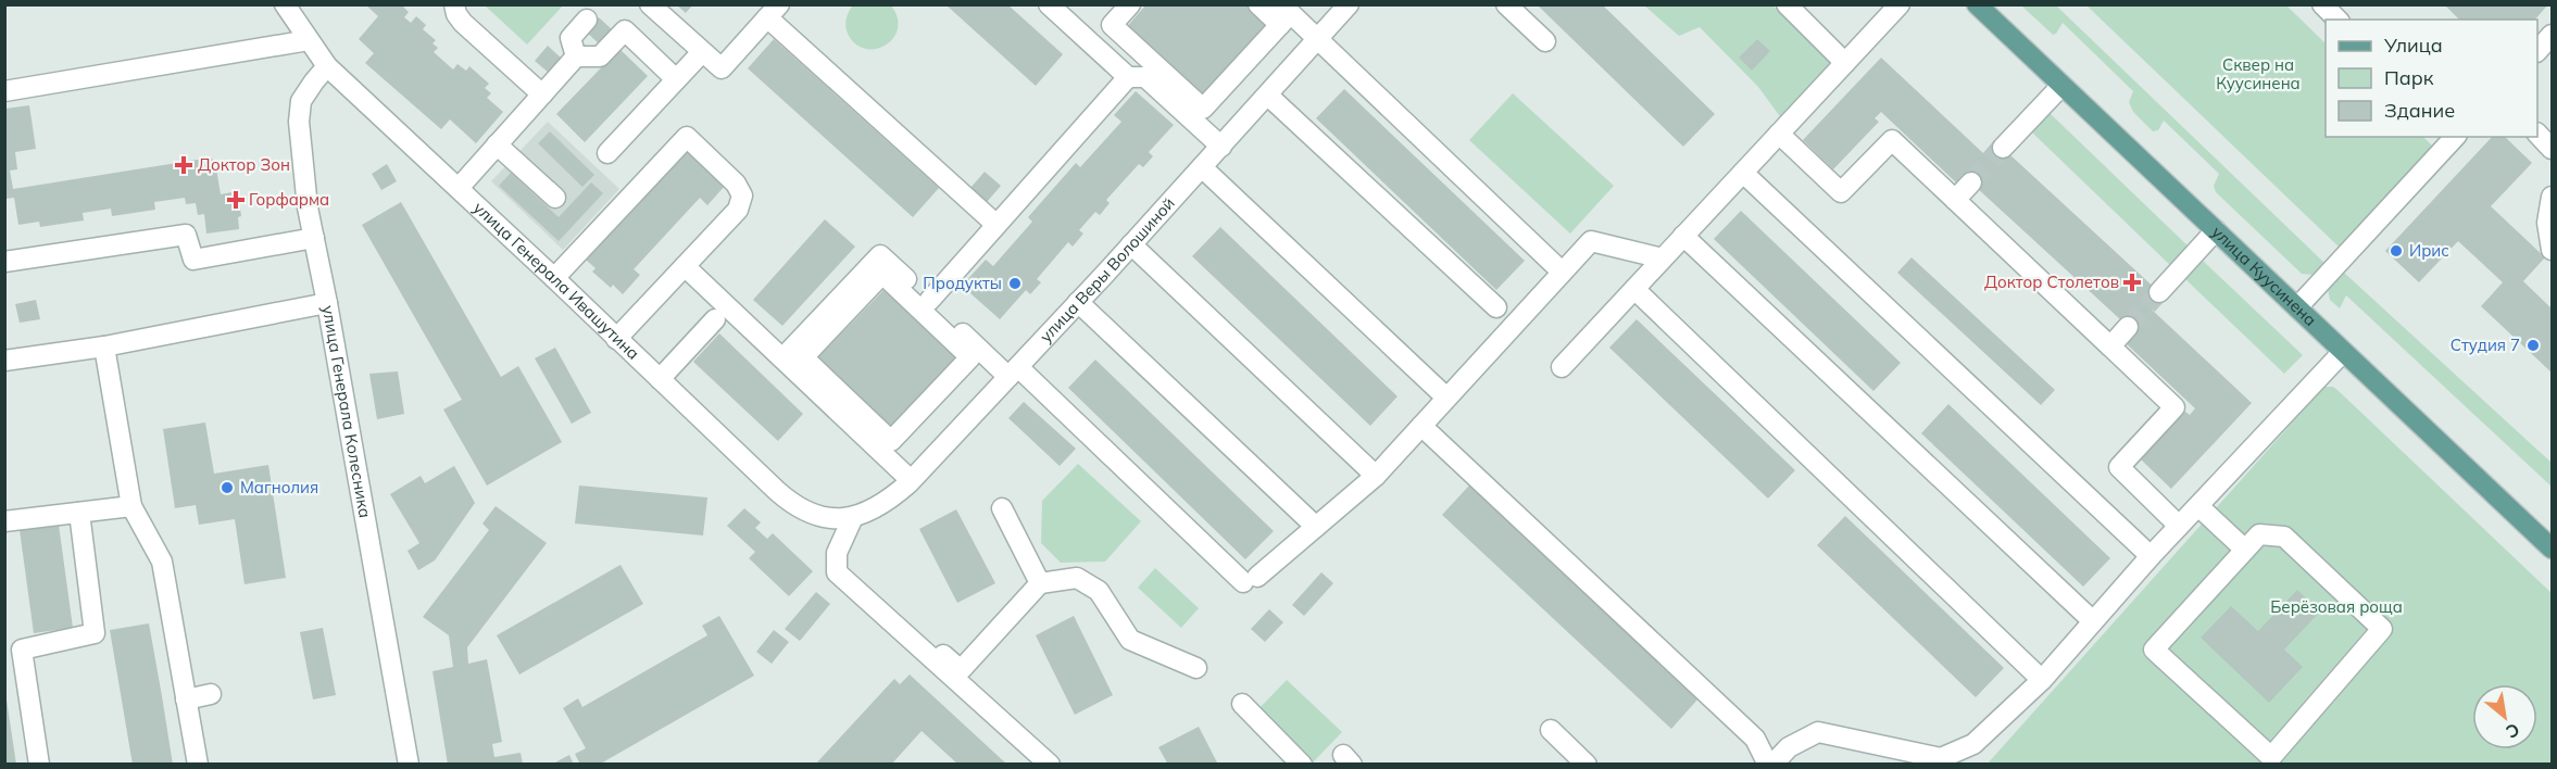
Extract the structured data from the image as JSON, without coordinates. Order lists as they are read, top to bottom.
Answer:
{
  "streets": {
    "main road": ["улица Куусинена"],
    "street": ["улица Веры Волошиной", "улица Генерала Ивашутина", "улица Генерала Колесника"]
  },
  "crossings": [
    ["улица Веры Волошиной", "улица Генерала Ивашутина"],
    ["улица Генерала Ивашутина", "улица Генерала Колесника"]
  ],
  "parks": ["Сквер на Куусинена", "Берёзовая роща"],
  "places": {
    "health": ["Доктор Зон", "Горфарма", "Доктор Столетов"],
    "other": [
      "Ирис",
      "Продукты",
      "Студия 7",
      "Магнолия"
    ]
  },
  "legend": ["Улица", "Парк", "Здание"],
  "north": "bottom right"
}
